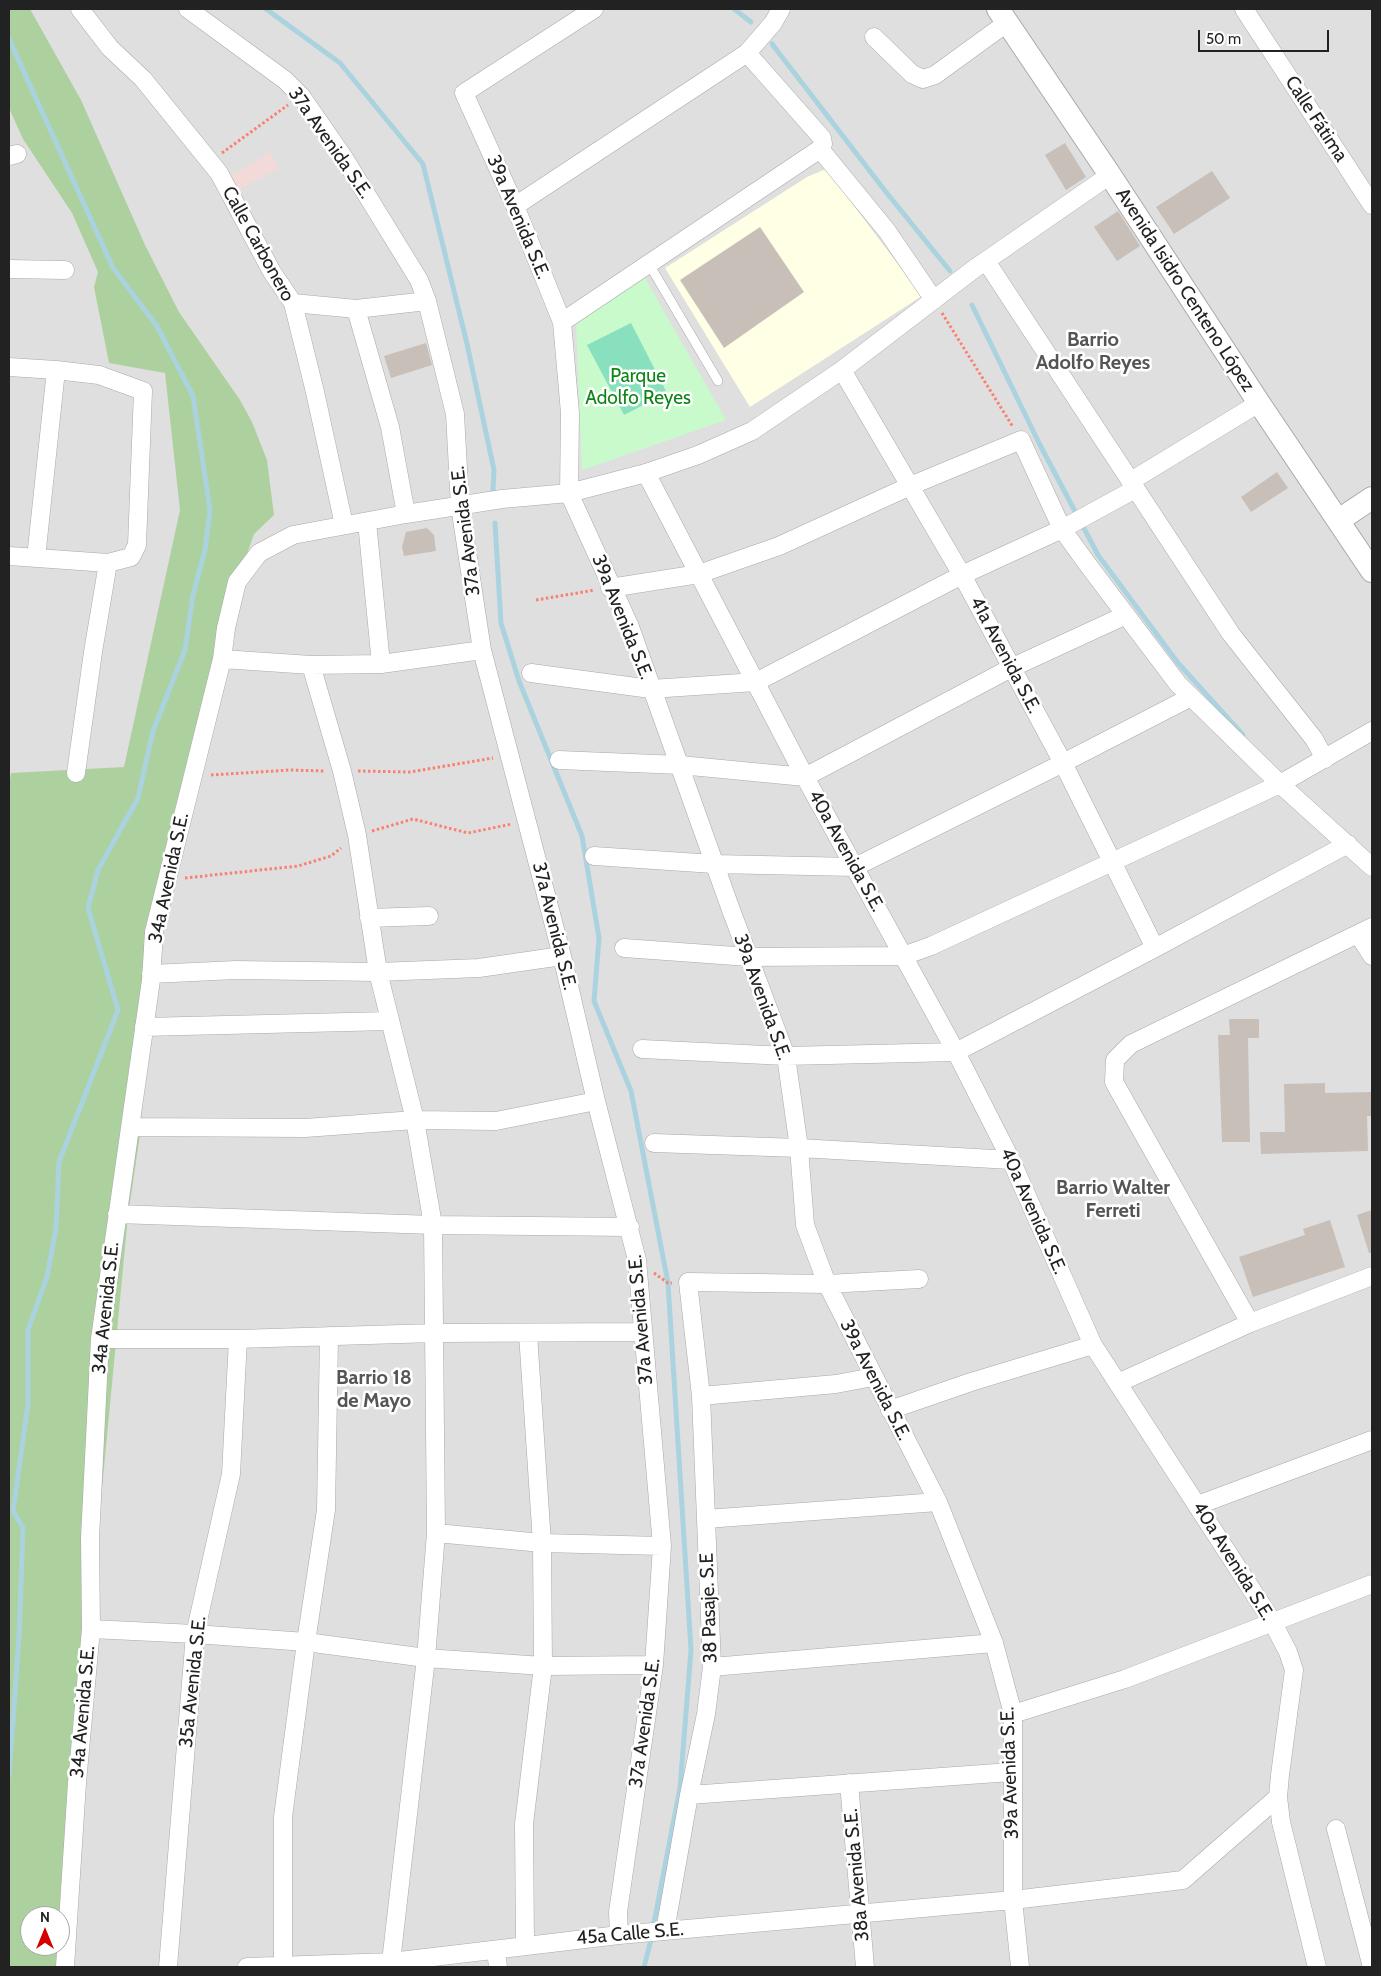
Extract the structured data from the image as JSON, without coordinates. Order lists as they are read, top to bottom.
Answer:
{
  "streets": {
    "street": [
      "Calle Fátima",
      "37a Avenida S.E.",
      "39a Avenida S.E.",
      "Calle Carbonero",
      "Avenida Isidro Centeno López",
      "41a Avenida S.E.",
      "40a Avenida S.E.",
      "34a Avenida S.E.",
      "38 Pasaje. S.E",
      "35a Avenida S.E.",
      "38a Avenida S.E.",
      "45a Calle S.E."
    ]
  },
  "crossings": [
    ["37a Avenida S.E.", "34a Avenida S.E."],
    ["37a Avenida S.E.", "45a Calle S.E."],
    ["39a Avenida S.E.", "34a Avenida S.E."],
    ["39a Avenida S.E.", "45a Calle S.E."],
    ["Calle Carbonero", "34a Avenida S.E."],
    ["Avenida Isidro Centeno López", "34a Avenida S.E."],
    ["41a Avenida S.E.", "34a Avenida S.E."],
    ["40a Avenida S.E.", "34a Avenida S.E."],
    ["40a Avenida S.E.", "45a Calle S.E."],
    ["38 Pasaje. S.E", "45a Calle S.E."],
    ["38a Avenida S.E.", "45a Calle S.E."]
  ],
  "districts": ["Barrio Adolfo Reyes", "Barrio Walter Ferreti", "Barrio 18 de Mayo"],
  "parks": ["Parque Adolfo Reyes"],
  "scale_bar": "50 m",
  "north": "top"
}
